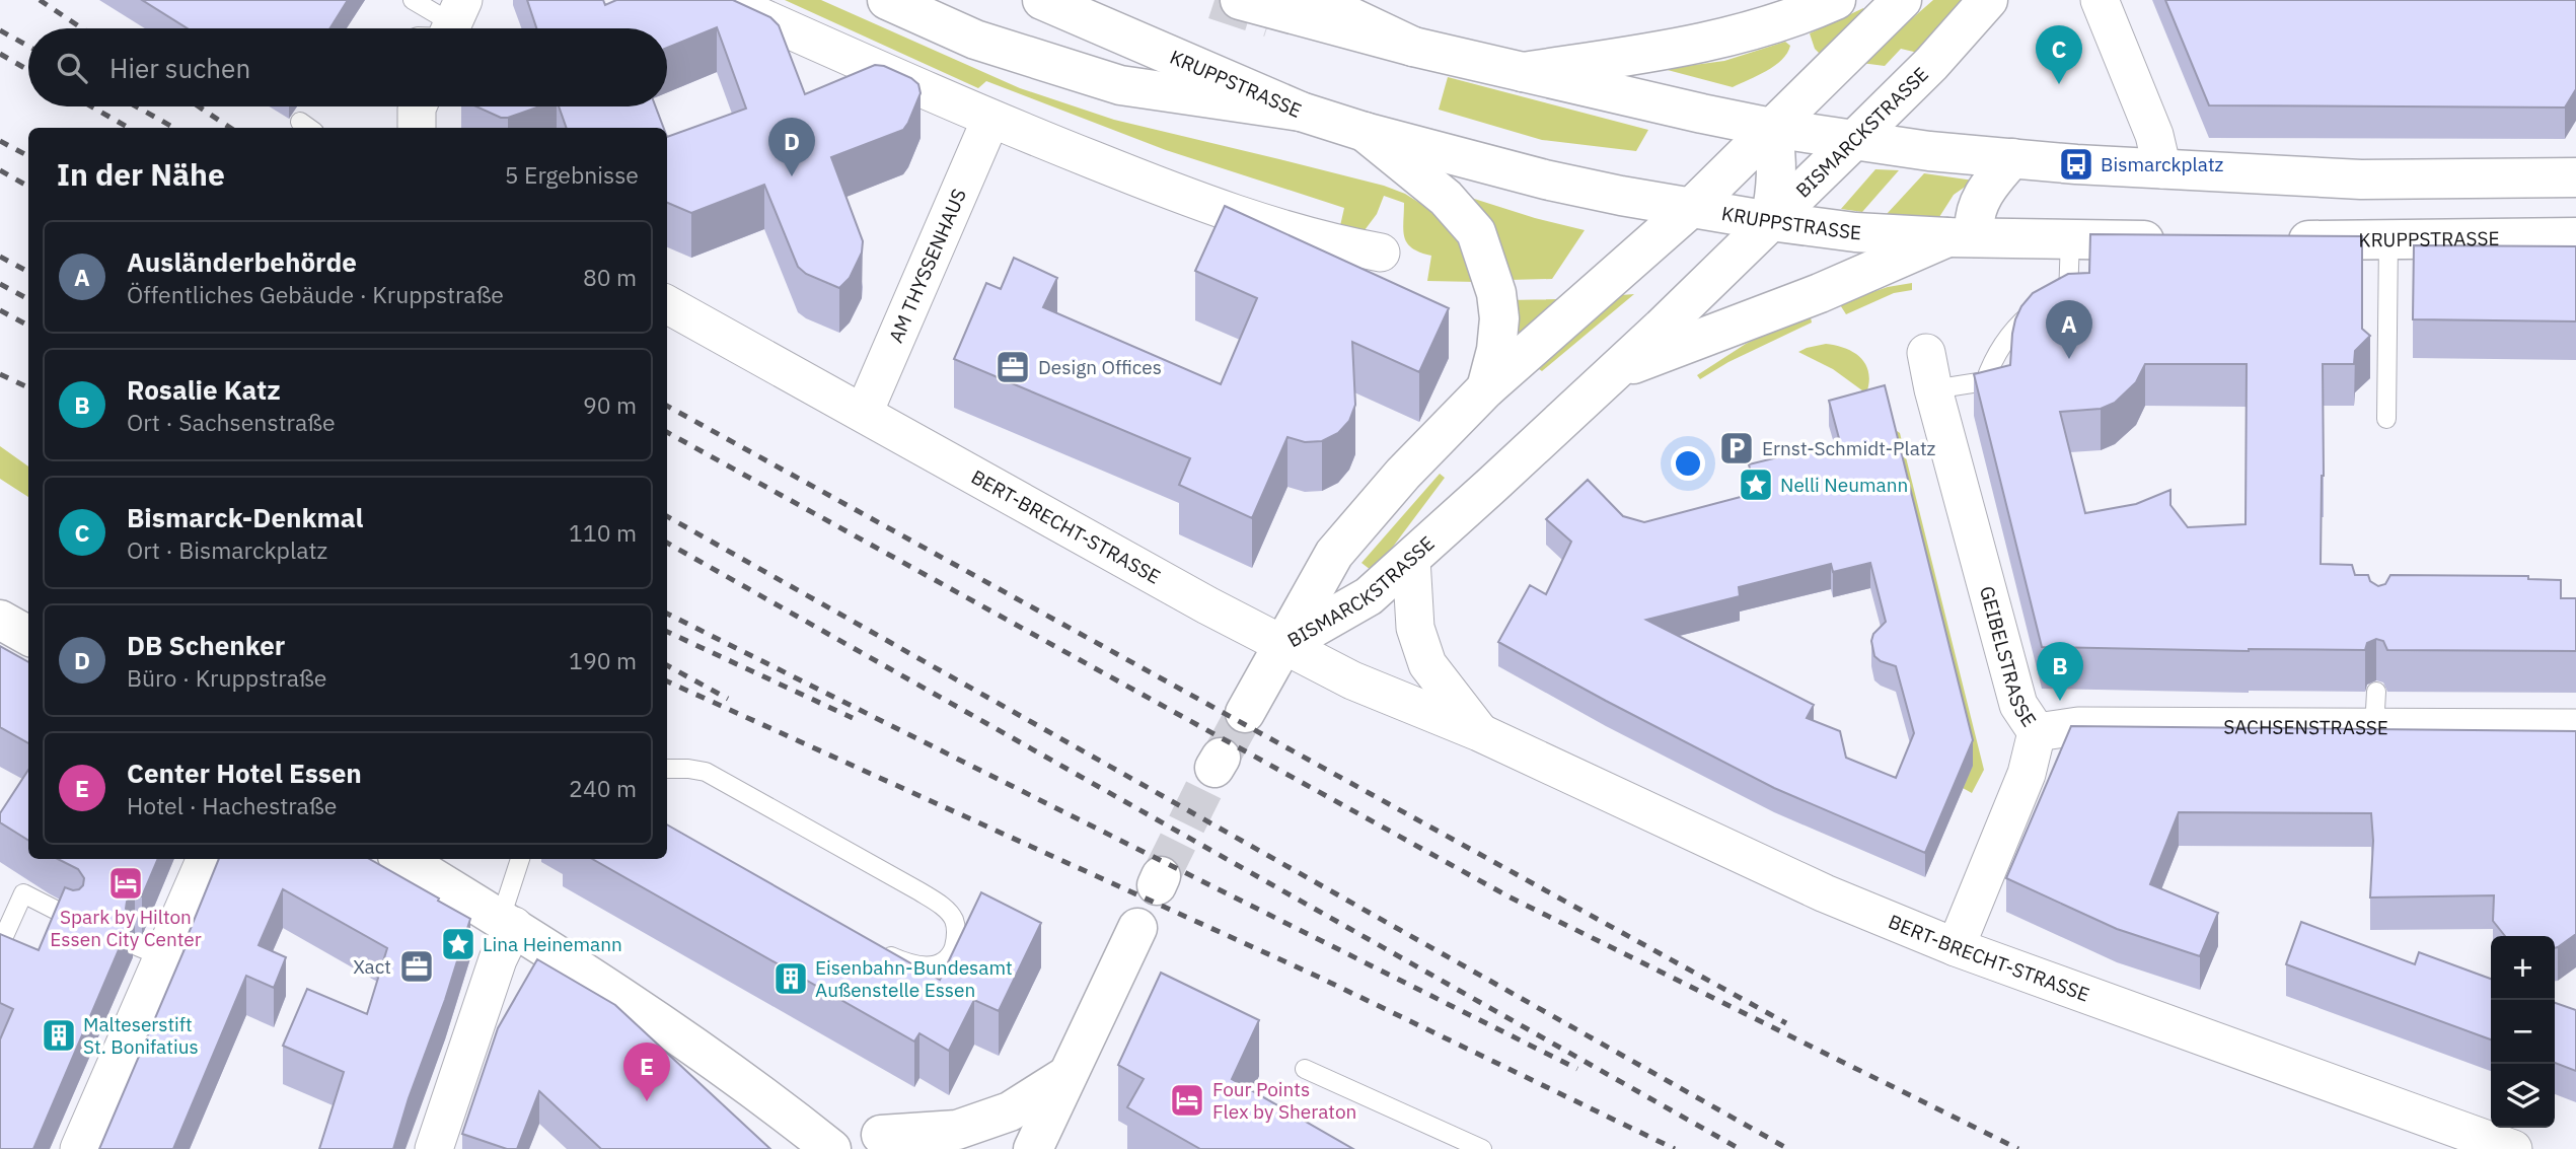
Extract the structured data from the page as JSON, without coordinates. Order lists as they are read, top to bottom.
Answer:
{
  "streets": {
    "main road": ["KRUPPSTRASSE", "BISMARCKSTRASSE"],
    "street": [
      "AM THYSSENHAUS",
      "BERT-BRECHT-STRASSE",
      "GEIBELSTRASSE",
      "SACHSENSTRASSE"
    ]
  },
  "crossings": [
    ["KRUPPSTRASSE", "BISMARCKSTRASSE"],
    ["BISMARCKSTRASSE", "BERT-BRECHT-STRASSE"],
    ["AM THYSSENHAUS", "BERT-BRECHT-STRASSE"],
    ["BERT-BRECHT-STRASSE", "GEIBELSTRASSE"],
    ["GEIBELSTRASSE", "SACHSENSTRASSE"]
  ],
  "places": {
    "bus stop": ["Bismarckplatz"],
    "office": ["Design Offices", "Xact"],
    "parking": ["Ernst-Schmidt-Platz"],
    "place": ["Nelli Neumann", "Lina Heinemann"],
    "hotel": ["Spark by Hilton Essen City Center", "Four Points Flex by Sheraton"],
    "building": ["Eisenbahn-Bundesamt Außenstelle Essen", "Malteserstift St. Bonifatius"]
  },
  "page": {
    "pins": [
      "C",
      "D",
      "A",
      "B",
      "E"
    ],
    "search": "Hier suchen",
    "heading": ["In der Nähe", "5 Ergebnisse"],
    "list": [
      {
        "mark": "A",
        "name": "Ausländerbehörde",
        "note": "Öffentliches Gebäude · Kruppstraße",
        "value": "80 m"
      },
      {
        "mark": "B",
        "name": "Rosalie Katz",
        "note": "Ort · Sachsenstraße",
        "value": "90 m"
      },
      {
        "mark": "C",
        "name": "Bismarck-Denkmal",
        "note": "Ort · Bismarckplatz",
        "value": "110 m"
      },
      {
        "mark": "D",
        "name": "DB Schenker",
        "note": "Büro · Kruppstraße",
        "value": "190 m"
      },
      {
        "mark": "E",
        "name": "Center Hotel Essen",
        "note": "Hotel · Hachestraße",
        "value": "240 m"
      }
    ],
    "map_buttons": ["+", "−"]
  }
}
